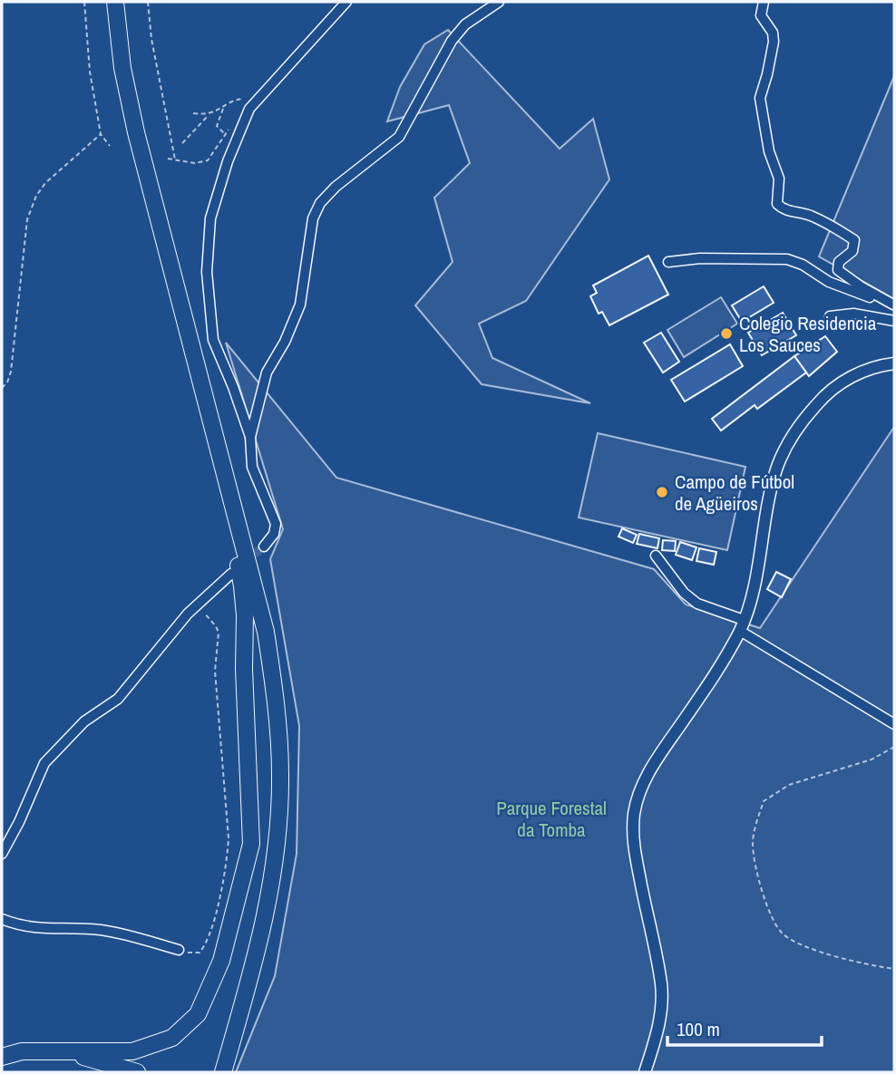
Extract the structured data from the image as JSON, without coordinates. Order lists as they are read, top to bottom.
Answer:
{
  "parks": ["Parque Forestal da Tomba"],
  "places": ["Colegio Residencia Los Sauces", "Campo de Fútbol de Agüeiros"],
  "scale_bar": "100 m"
}
